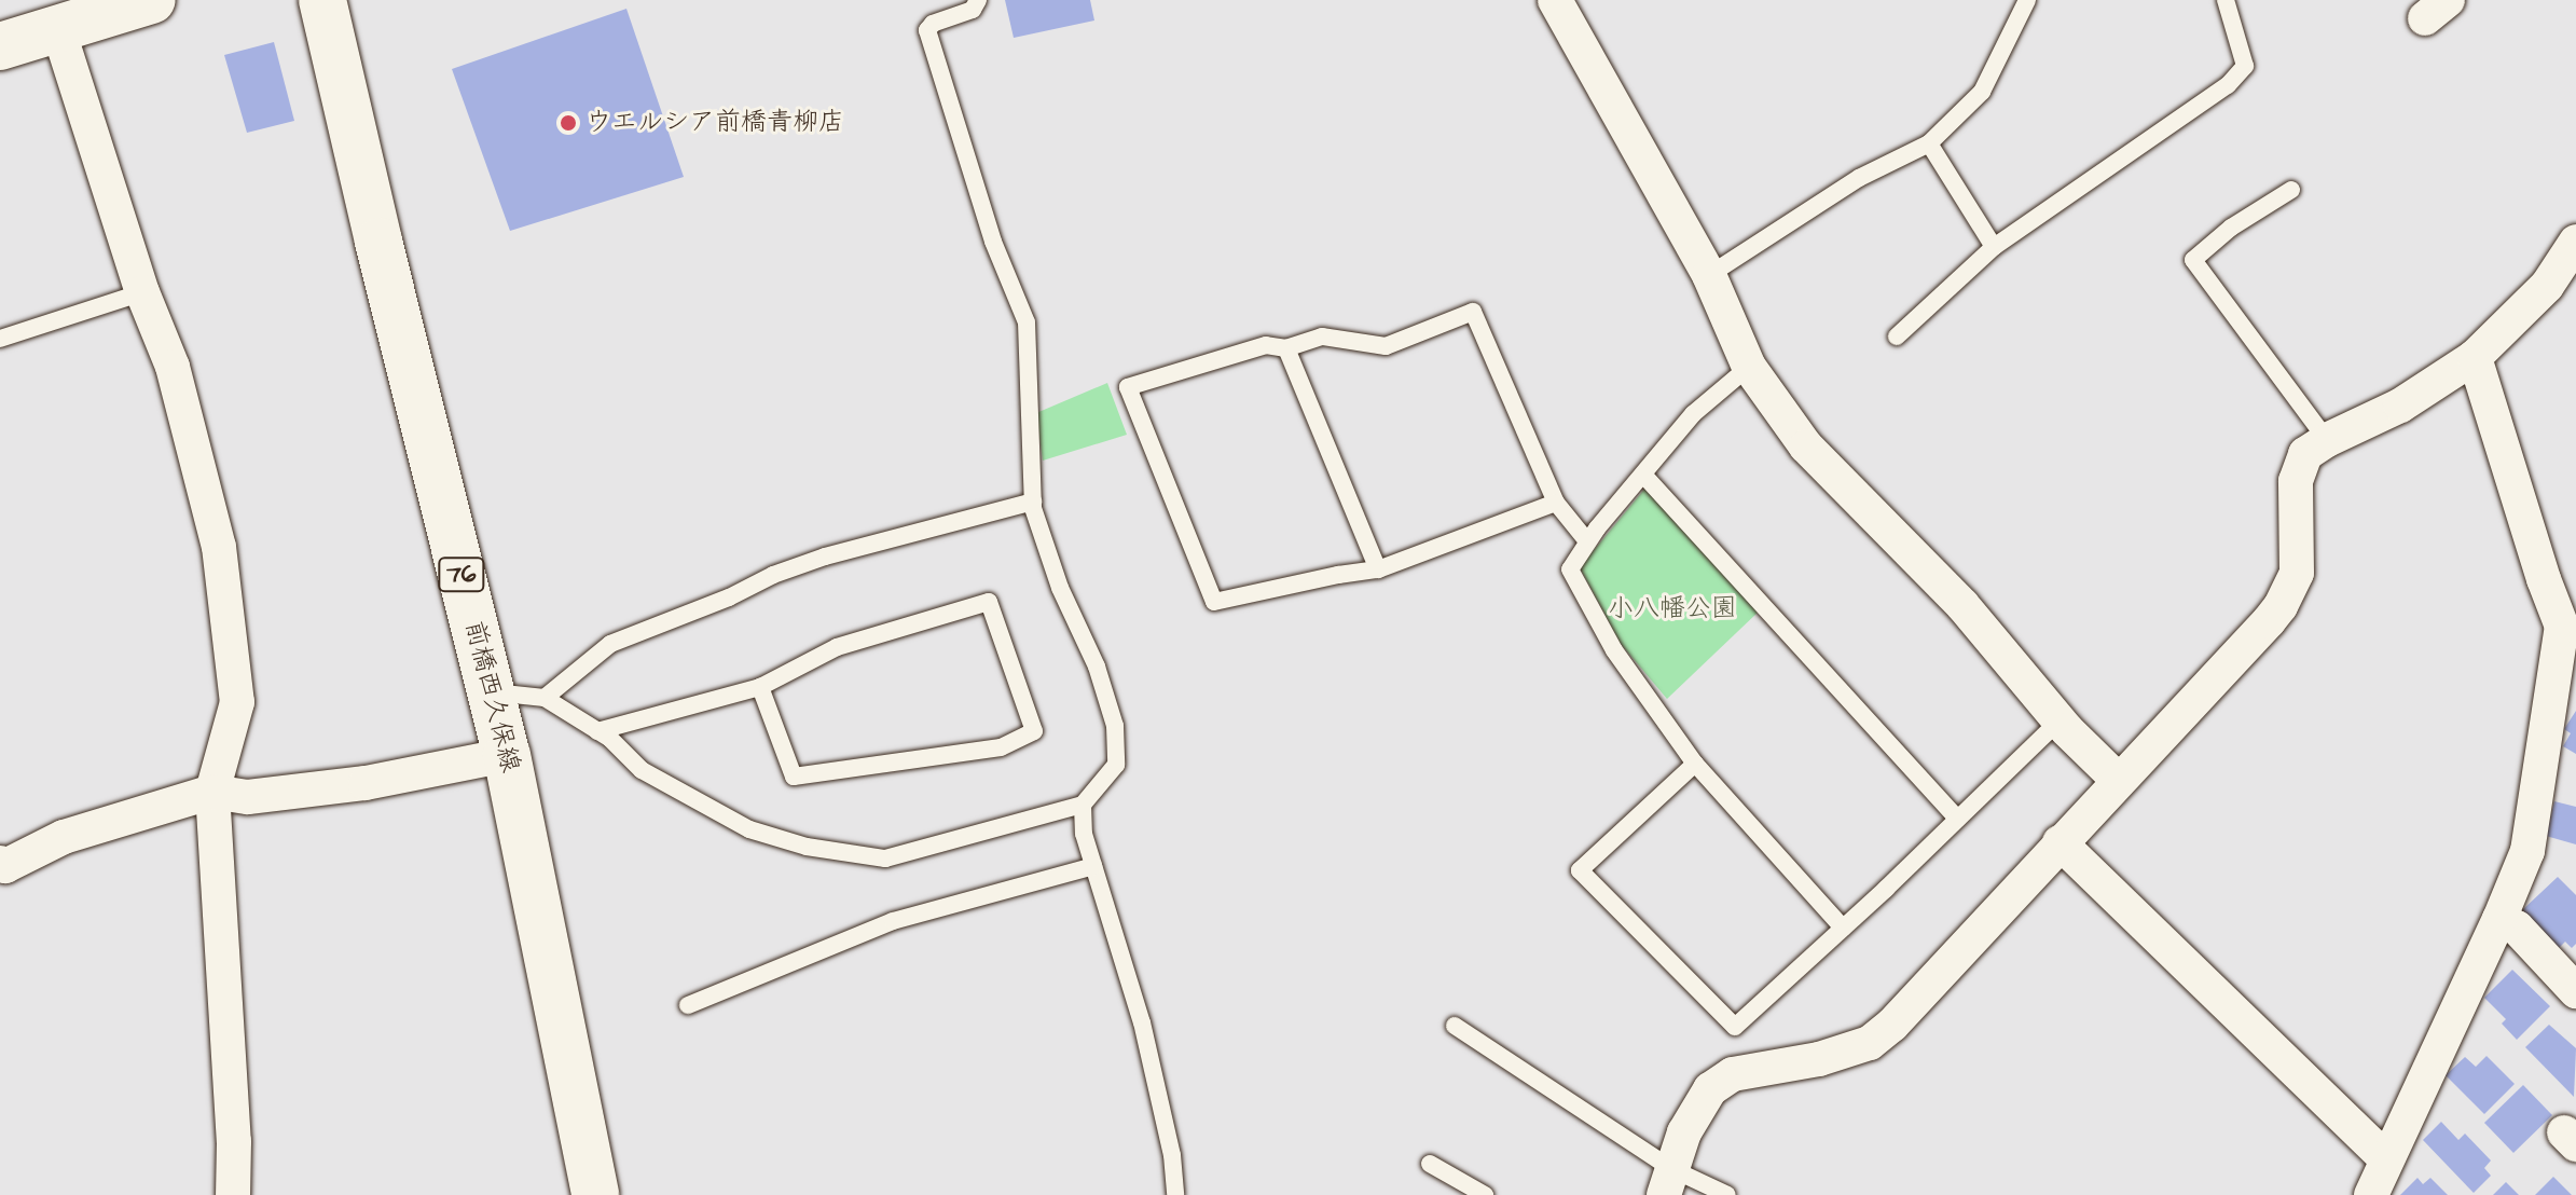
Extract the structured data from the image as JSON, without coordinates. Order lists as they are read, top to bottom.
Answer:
{
  "streets": {
    "main road": ["76", "前橋西久保線"]
  },
  "parks": ["小八幡公園"],
  "places": ["ウエルシア前橋青柳店"]
}
